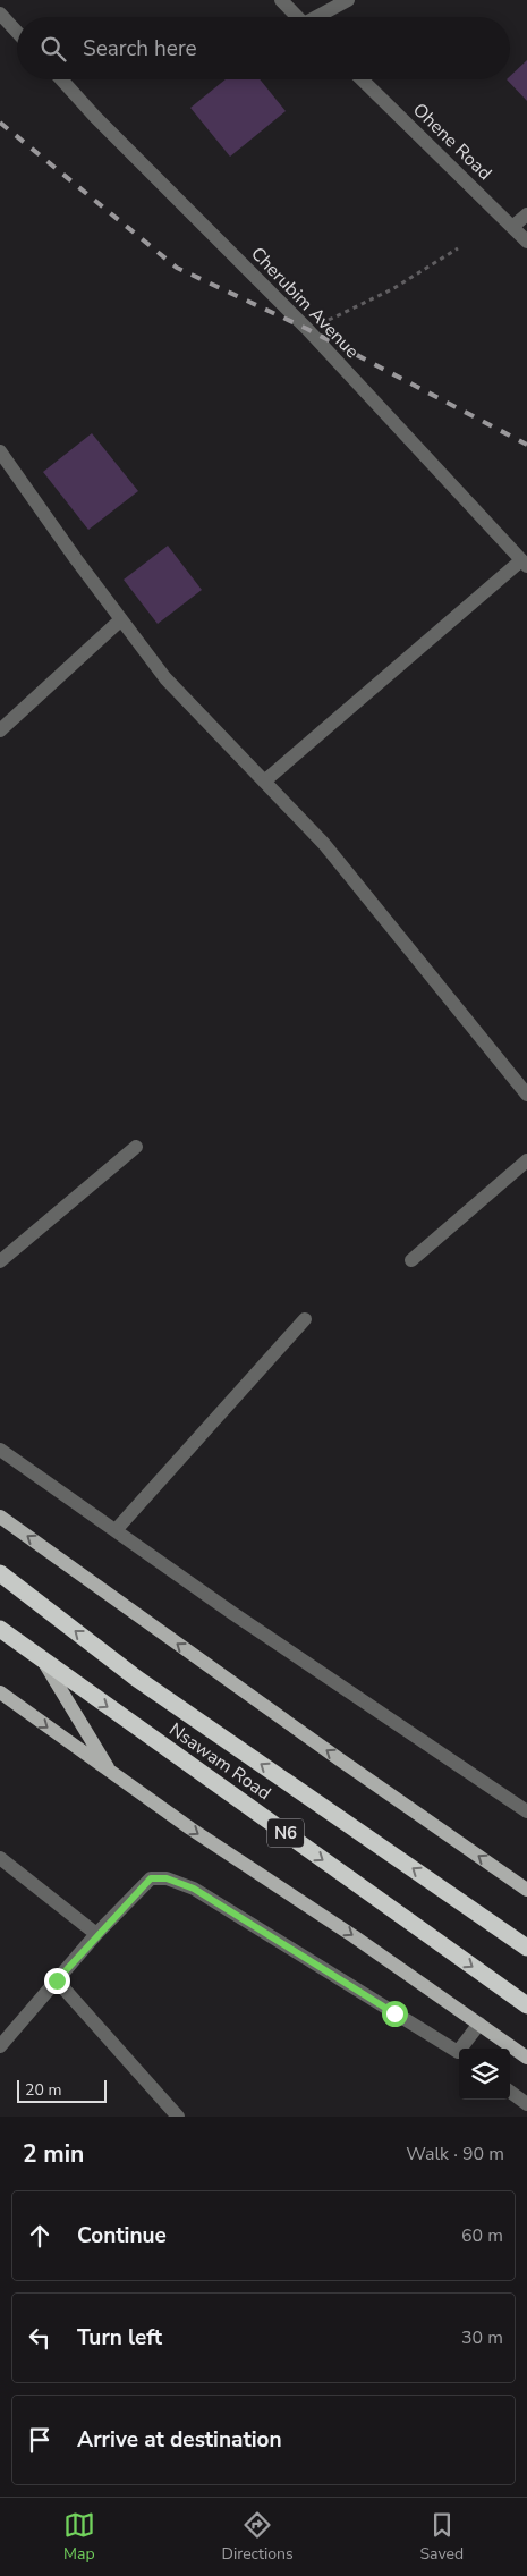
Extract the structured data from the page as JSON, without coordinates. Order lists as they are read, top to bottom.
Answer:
{
  "streets": {
    "highway": ["Nsawam Road", "N6"],
    "street": ["Ohene Road", "Cherubim Avenue"]
  },
  "scale_bar": "20 m",
  "page": {
    "search": "Search here",
    "scale": "20 m",
    "heading": ["2 min", "Walk · 90 m"],
    "list": [
      ["Continue", "60 m"],
      ["Turn left", "30 m"],
      "Arrive at destination"
    ],
    "nav": ["Map", "Directions", "Saved"]
  }
}
